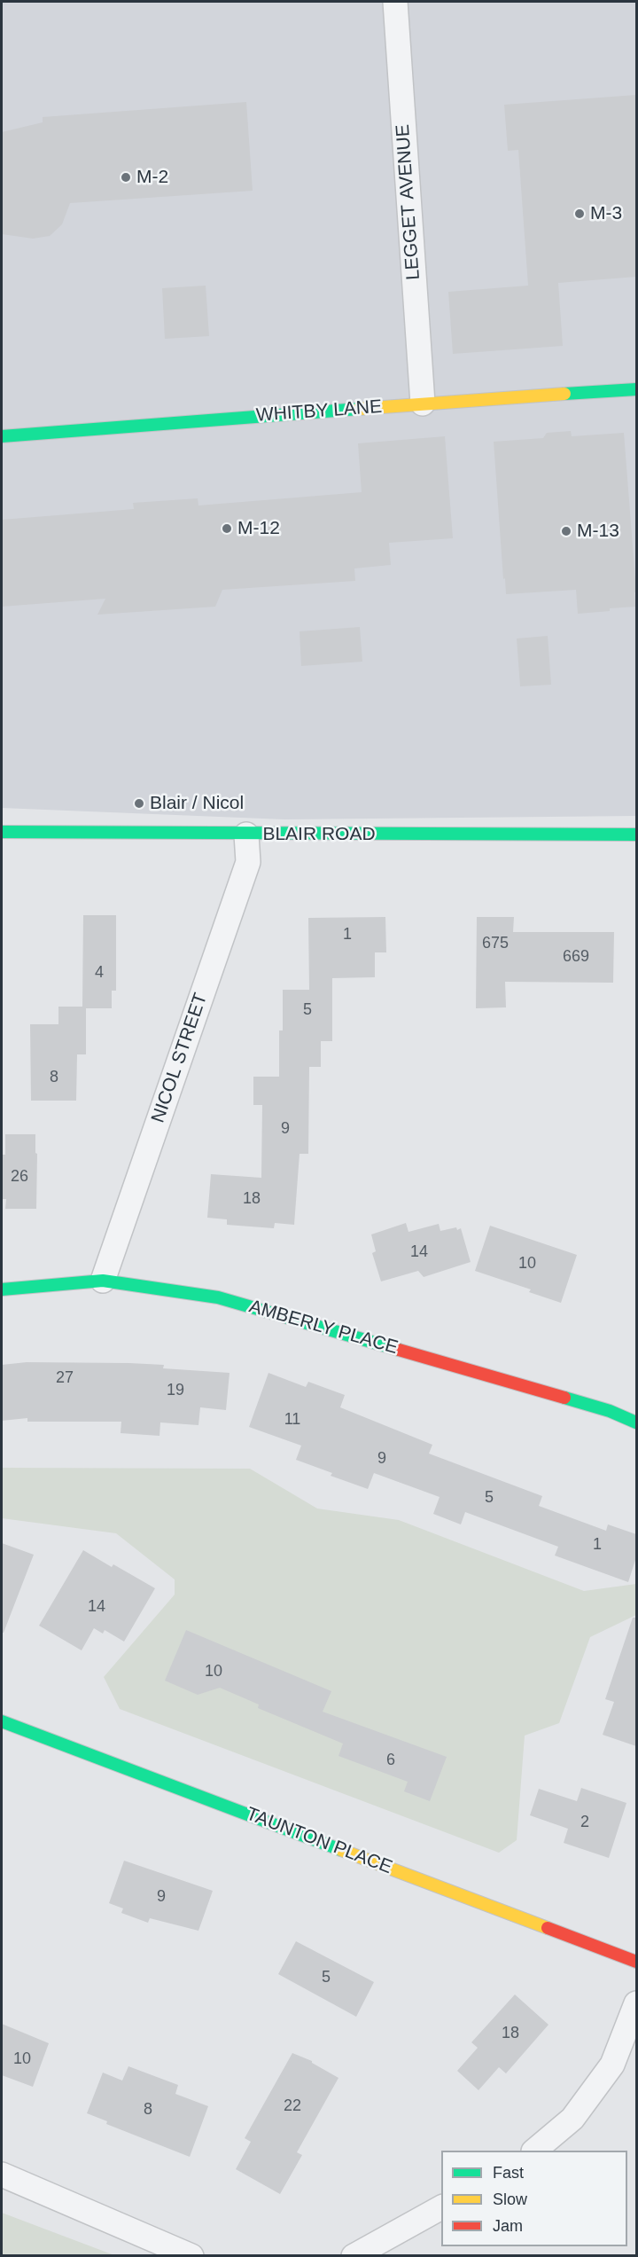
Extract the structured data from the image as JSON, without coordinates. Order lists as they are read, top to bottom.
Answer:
{
  "streets": {
    "street": [
      "LEGGET AVENUE",
      "WHITBY LANE",
      "BLAIR ROAD",
      "NICOL STREET",
      "AMBERLY PLACE",
      "TAUNTON PLACE"
    ]
  },
  "crossings": [
    ["LEGGET AVENUE", "WHITBY LANE"],
    ["BLAIR ROAD", "NICOL STREET"],
    ["NICOL STREET", "AMBERLY PLACE"]
  ],
  "places": [
    "M-2",
    "M-3",
    "M-12",
    "M-13",
    "Blair / Nicol"
  ],
  "house_numbers": [
    "1",
    "675",
    "669",
    "4",
    "5",
    "8",
    "9",
    "26",
    "18",
    "14",
    "10",
    "27",
    "19",
    "11",
    "9",
    "5",
    "1",
    "14",
    "10",
    "6",
    "2",
    "9",
    "5",
    "18",
    "10",
    "22",
    "8"
  ],
  "legend": ["Fast", "Slow", "Jam"]
}
